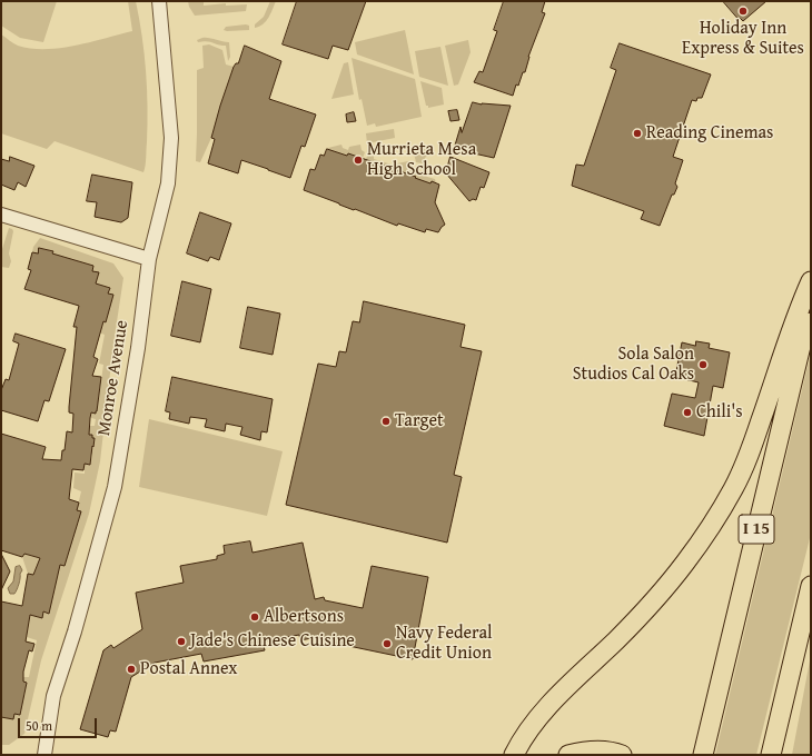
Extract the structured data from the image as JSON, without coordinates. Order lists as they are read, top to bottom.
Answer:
{
  "streets": {
    "highway": ["I 15"],
    "street": ["Monroe Avenue"]
  },
  "places": [
    "Holiday Inn Express & Suites",
    "Reading Cinemas",
    "Murrieta Mesa High School",
    "Sola Salon Studios Cal Oaks",
    "Chili's",
    "Target",
    "Albertsons",
    "Jade's Chinese Cuisine",
    "Navy Federal Credit Union",
    "Postal Annex"
  ],
  "scale_bar": "50 m"
}
